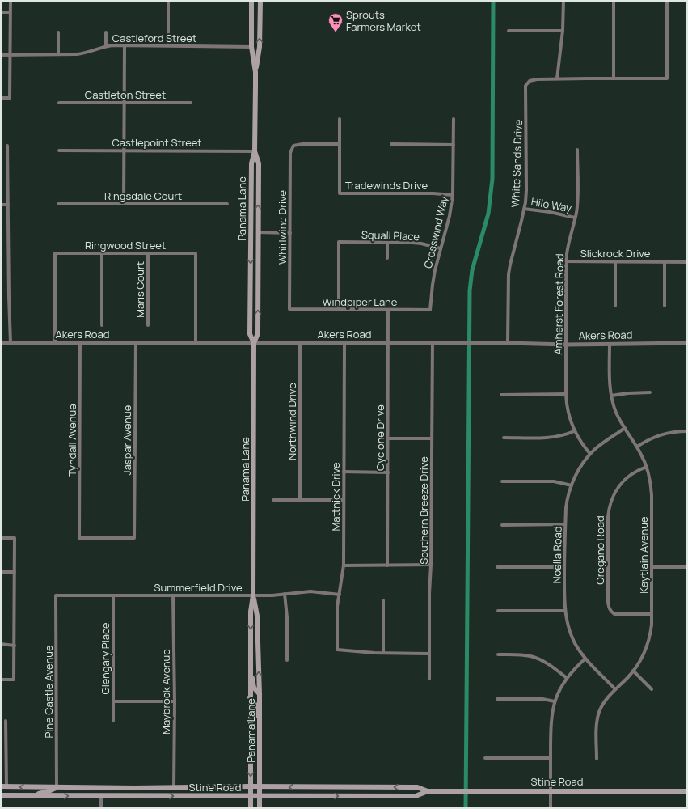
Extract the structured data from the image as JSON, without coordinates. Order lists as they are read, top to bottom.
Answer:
{
  "streets": {
    "main road": ["Panama Lane", "Stine Road"],
    "street": [
      "Castleford Street",
      "Castleton Street",
      "Castlepoint Street",
      "White Sands Drive",
      "Tradewinds Drive",
      "Ringsdale Court",
      "Hilo Way",
      "Whirlwind Drive",
      "Crosswind Way",
      "Squall Place",
      "Ringwood Street",
      "Slickrock Drive",
      "Maris Court",
      "Windpiper Lane",
      "Amherst Forest Road",
      "Akers Road",
      "Northwind Drive",
      "Cyclone Drive",
      "Tyndall Avenue",
      "Jaspar Avenue",
      "Mattnick Drive",
      "Southern Breeze Drive",
      "Oregano Road",
      "Noella Road",
      "Kaytlain Avenue",
      "Summerfield Drive",
      "Glengary Place",
      "Pine Castle Avenue",
      "Maybrook Avenue"
    ]
  },
  "crossings": [
    ["Castlepoint Street", "Panama Lane"],
    ["White Sands Drive", "Hilo Way"],
    ["White Sands Drive", "Akers Road"],
    ["Tradewinds Drive", "Whirlwind Drive"],
    ["Tradewinds Drive", "Crosswind Way"],
    ["Hilo Way", "Amherst Forest Road"],
    ["Panama Lane", "Akers Road"],
    ["Panama Lane", "Summerfield Drive"],
    ["Panama Lane", "Stine Road"],
    ["Whirlwind Drive", "Windpiper Lane"],
    ["Crosswind Way", "Squall Place"],
    ["Crosswind Way", "Windpiper Lane"],
    ["Squall Place", "Windpiper Lane"],
    ["Ringwood Street", "Maris Court"],
    ["Ringwood Street", "Akers Road"],
    ["Slickrock Drive", "Amherst Forest Road"],
    ["Windpiper Lane", "Cyclone Drive"],
    ["Amherst Forest Road", "Akers Road"],
    ["Amherst Forest Road", "Noella Road"],
    ["Akers Road", "Northwind Drive"],
    ["Akers Road", "Cyclone Drive"],
    ["Akers Road", "Tyndall Avenue"],
    ["Akers Road", "Jaspar Avenue"],
    ["Akers Road", "Mattnick Drive"],
    ["Akers Road", "Southern Breeze Drive"],
    ["Akers Road", "Kaytlain Avenue"],
    ["Tyndall Avenue", "Jaspar Avenue"],
    ["Mattnick Drive", "Summerfield Drive"],
    ["Oregano Road", "Kaytlain Avenue"],
    ["Noella Road", "Kaytlain Avenue"],
    ["Summerfield Drive", "Glengary Place"],
    ["Summerfield Drive", "Pine Castle Avenue"],
    ["Summerfield Drive", "Maybrook Avenue"],
    ["Pine Castle Avenue", "Stine Road"],
    ["Maybrook Avenue", "Stine Road"]
  ],
  "places": {
    "supermarket": ["Sprouts Farmers Market"]
  }
}
